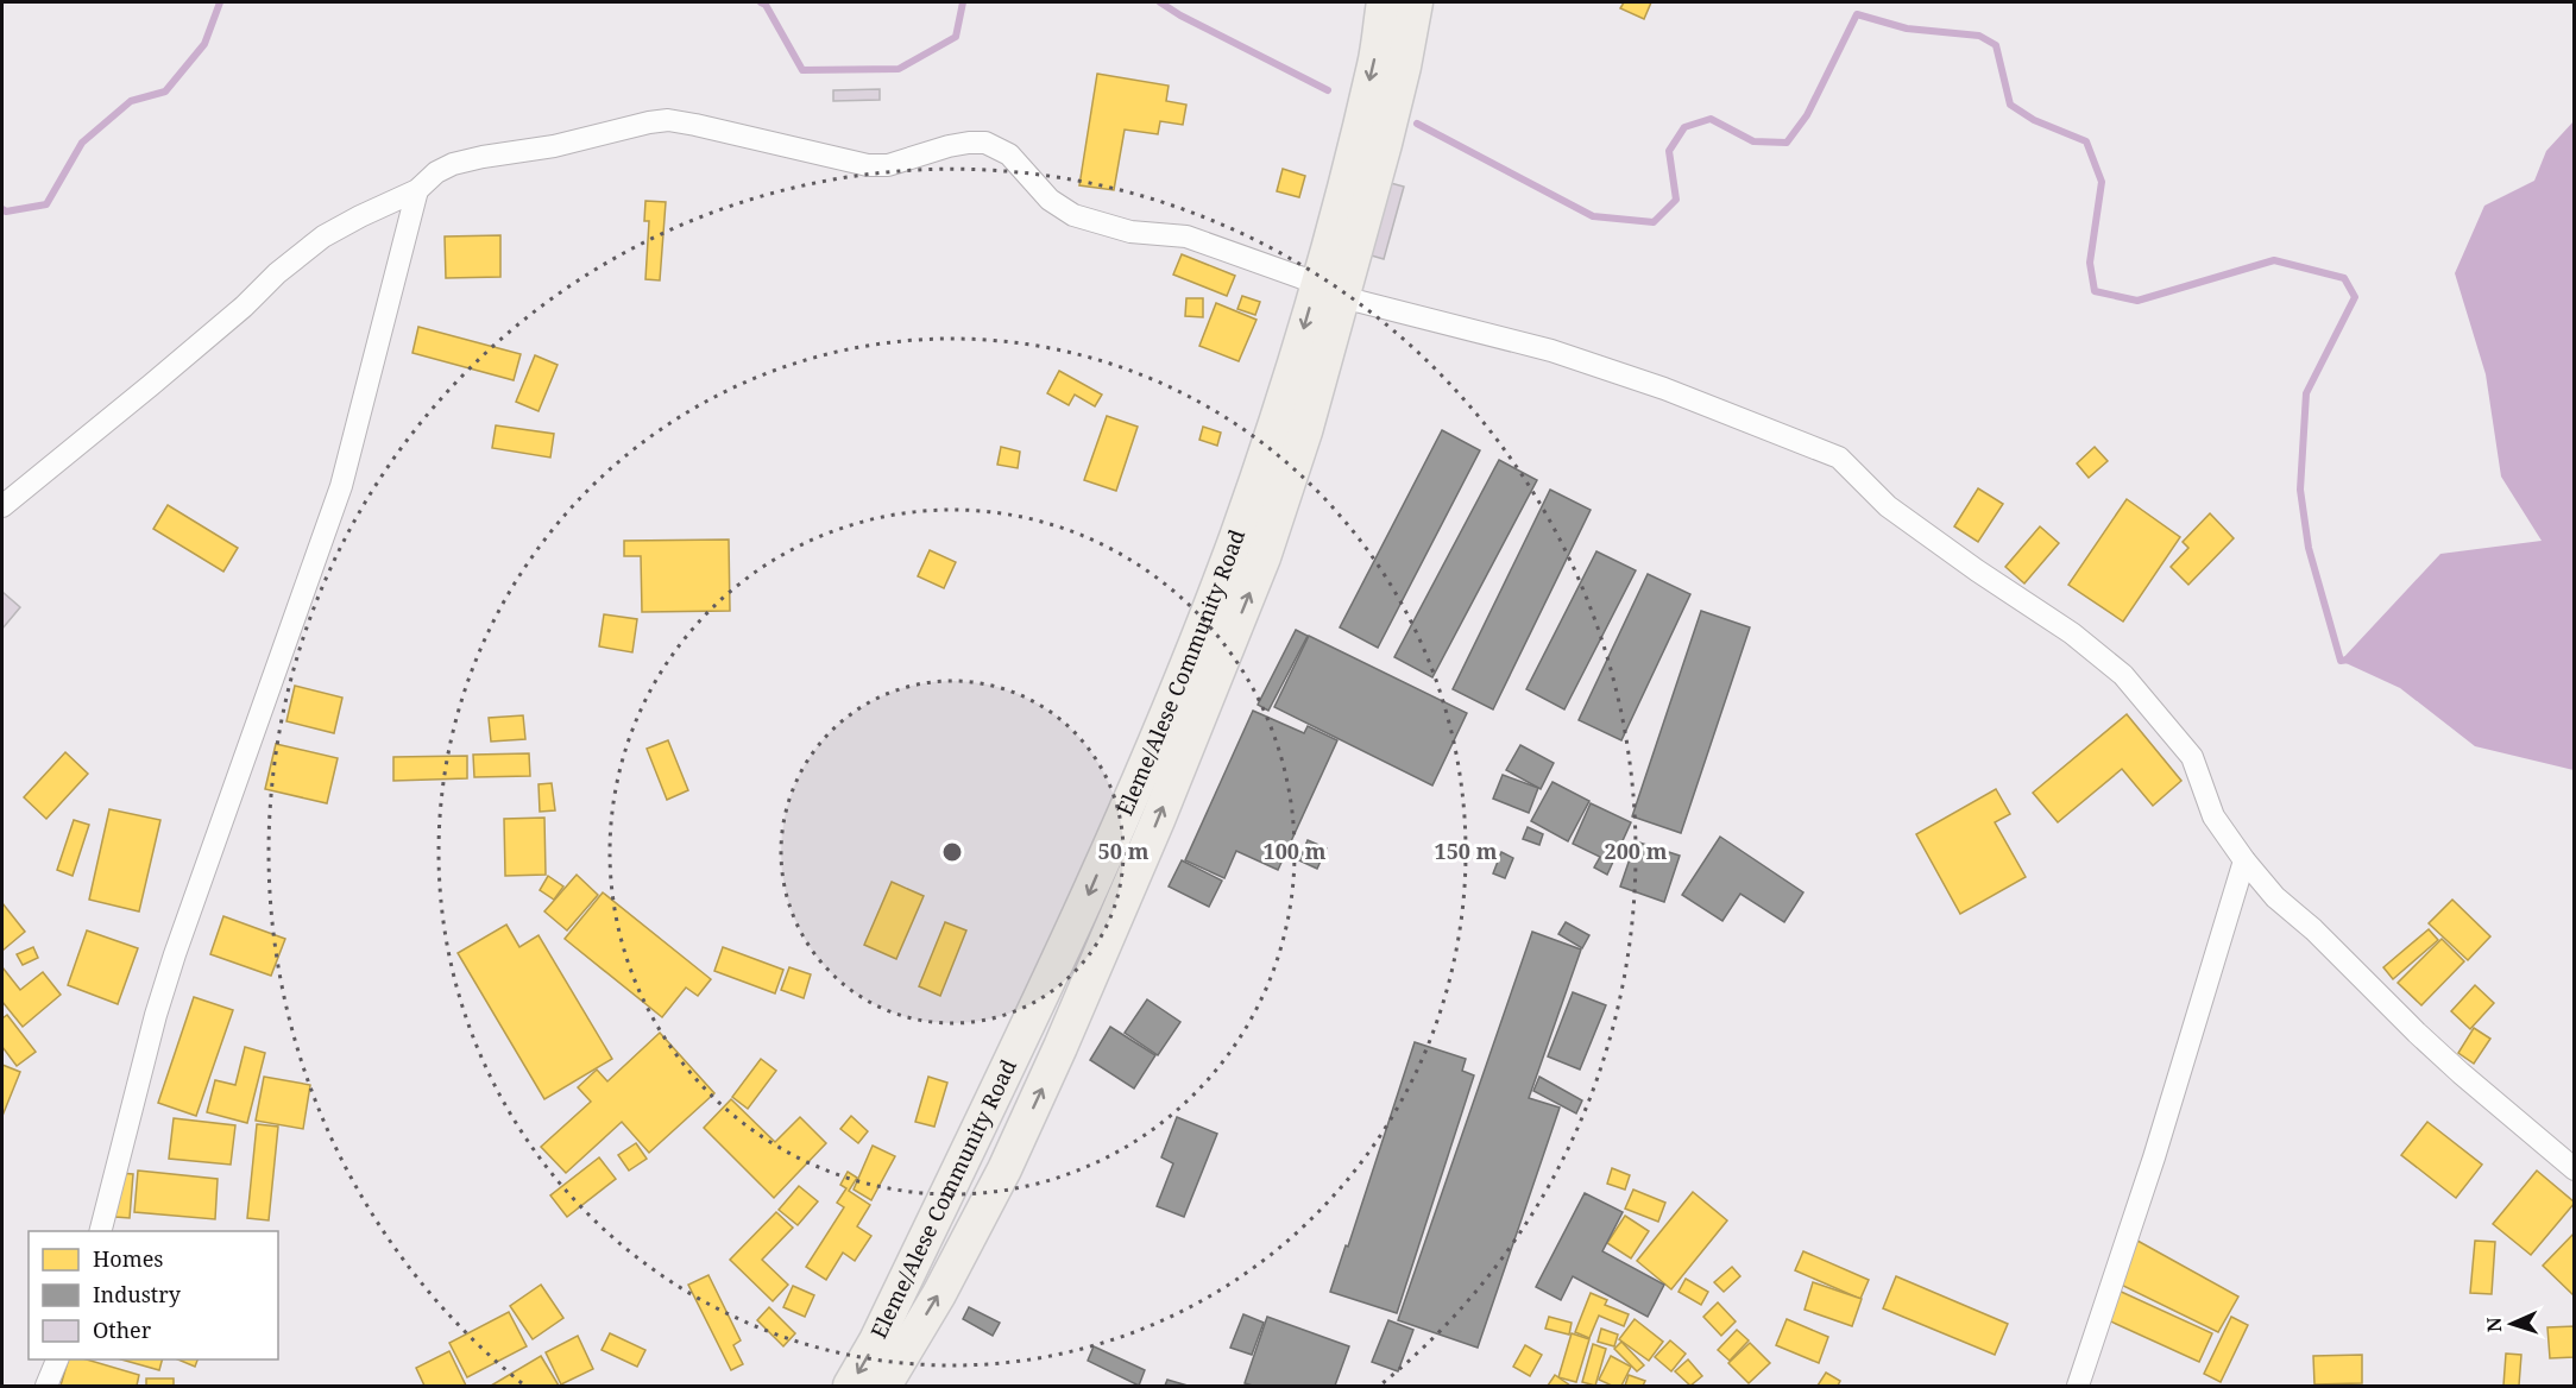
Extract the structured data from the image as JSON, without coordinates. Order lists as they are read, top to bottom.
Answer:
{
  "streets": {
    "main road": ["Eleme/Alese Community Road"]
  },
  "legend": ["Homes", "Industry", "Other"],
  "north": "left",
  "rings": [
    "50 m",
    "100 m",
    "150 m",
    "200 m"
  ]
}
